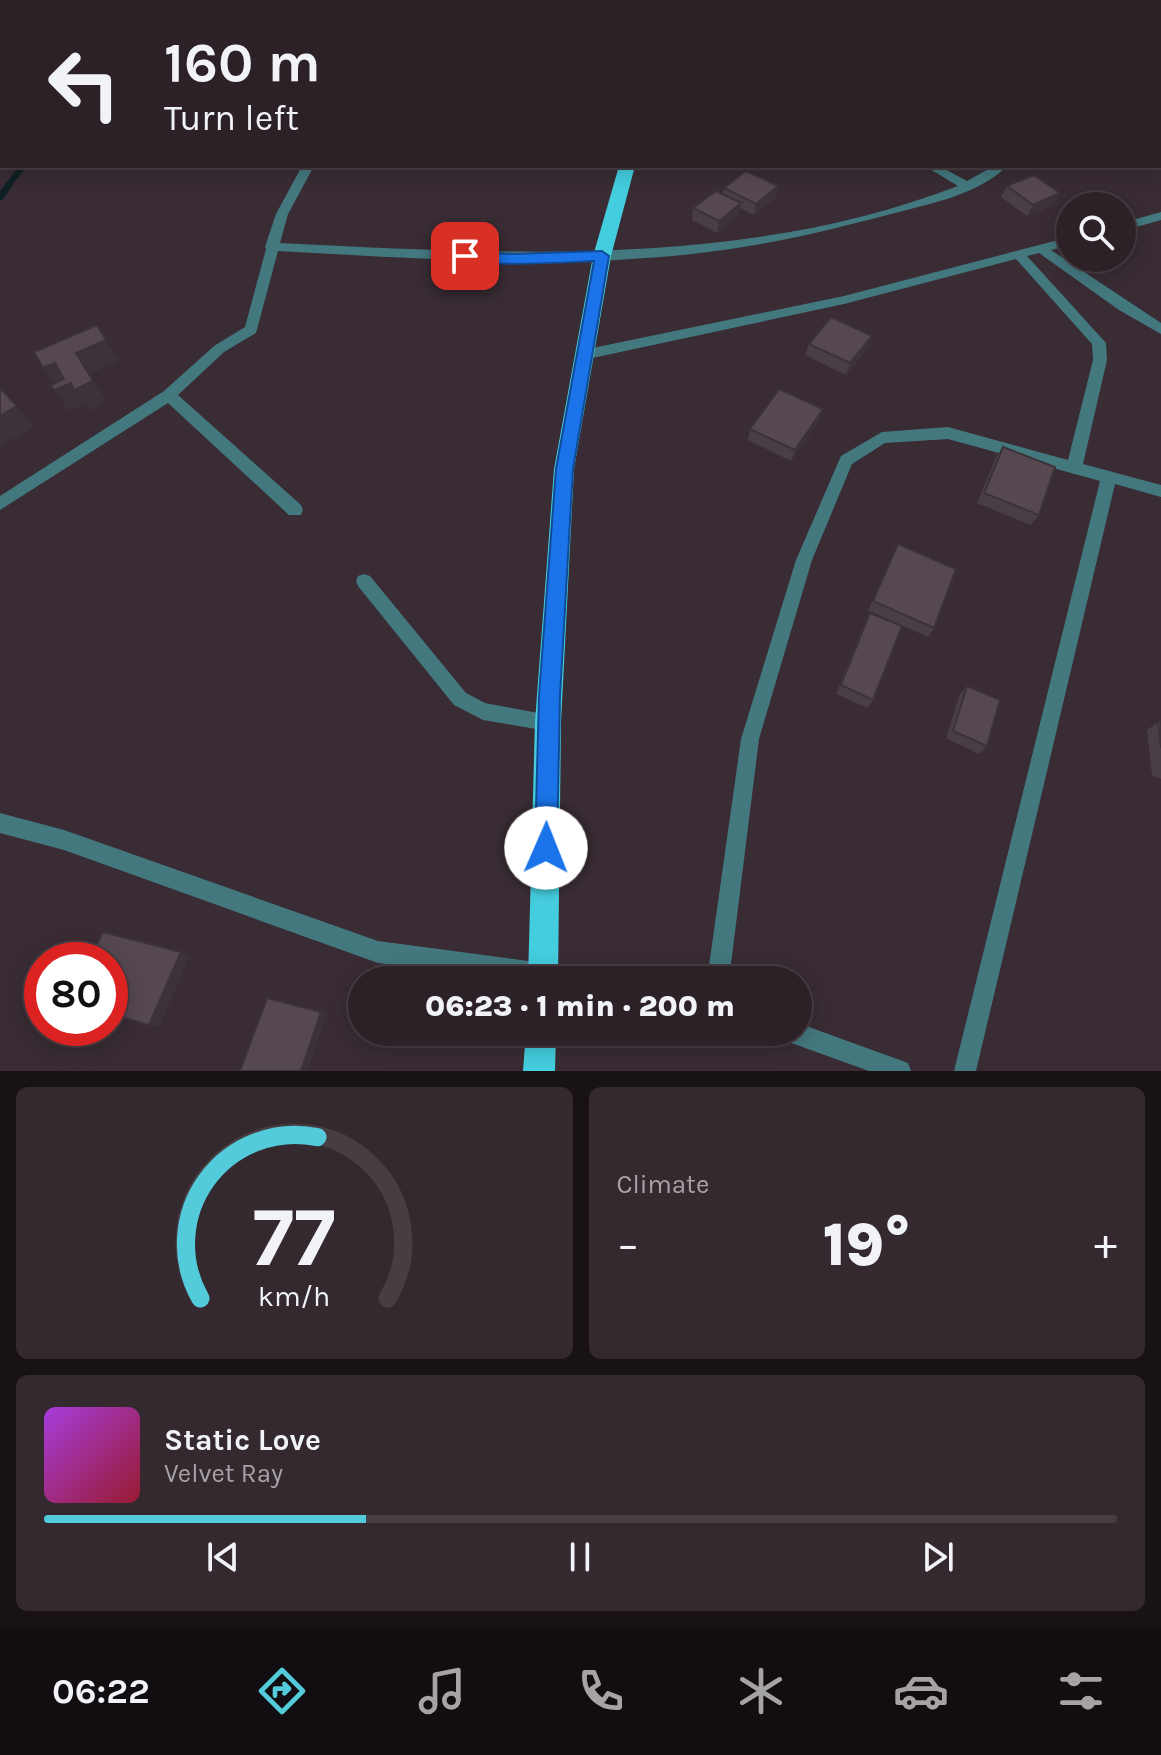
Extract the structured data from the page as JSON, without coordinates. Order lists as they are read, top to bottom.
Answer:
{
  "page": {
    "turn": ["160 m", "Turn left"],
    "limit": "80",
    "trip": "06:23 · 1 min · 200 m",
    "tile": "Climate",
    "heat": ["−", "19°", "+"],
    "song": ["Static Love", "Velvet Ray"],
    "tabs": "06:22",
    "gauge": ["77", "km/h"]
  }
}
